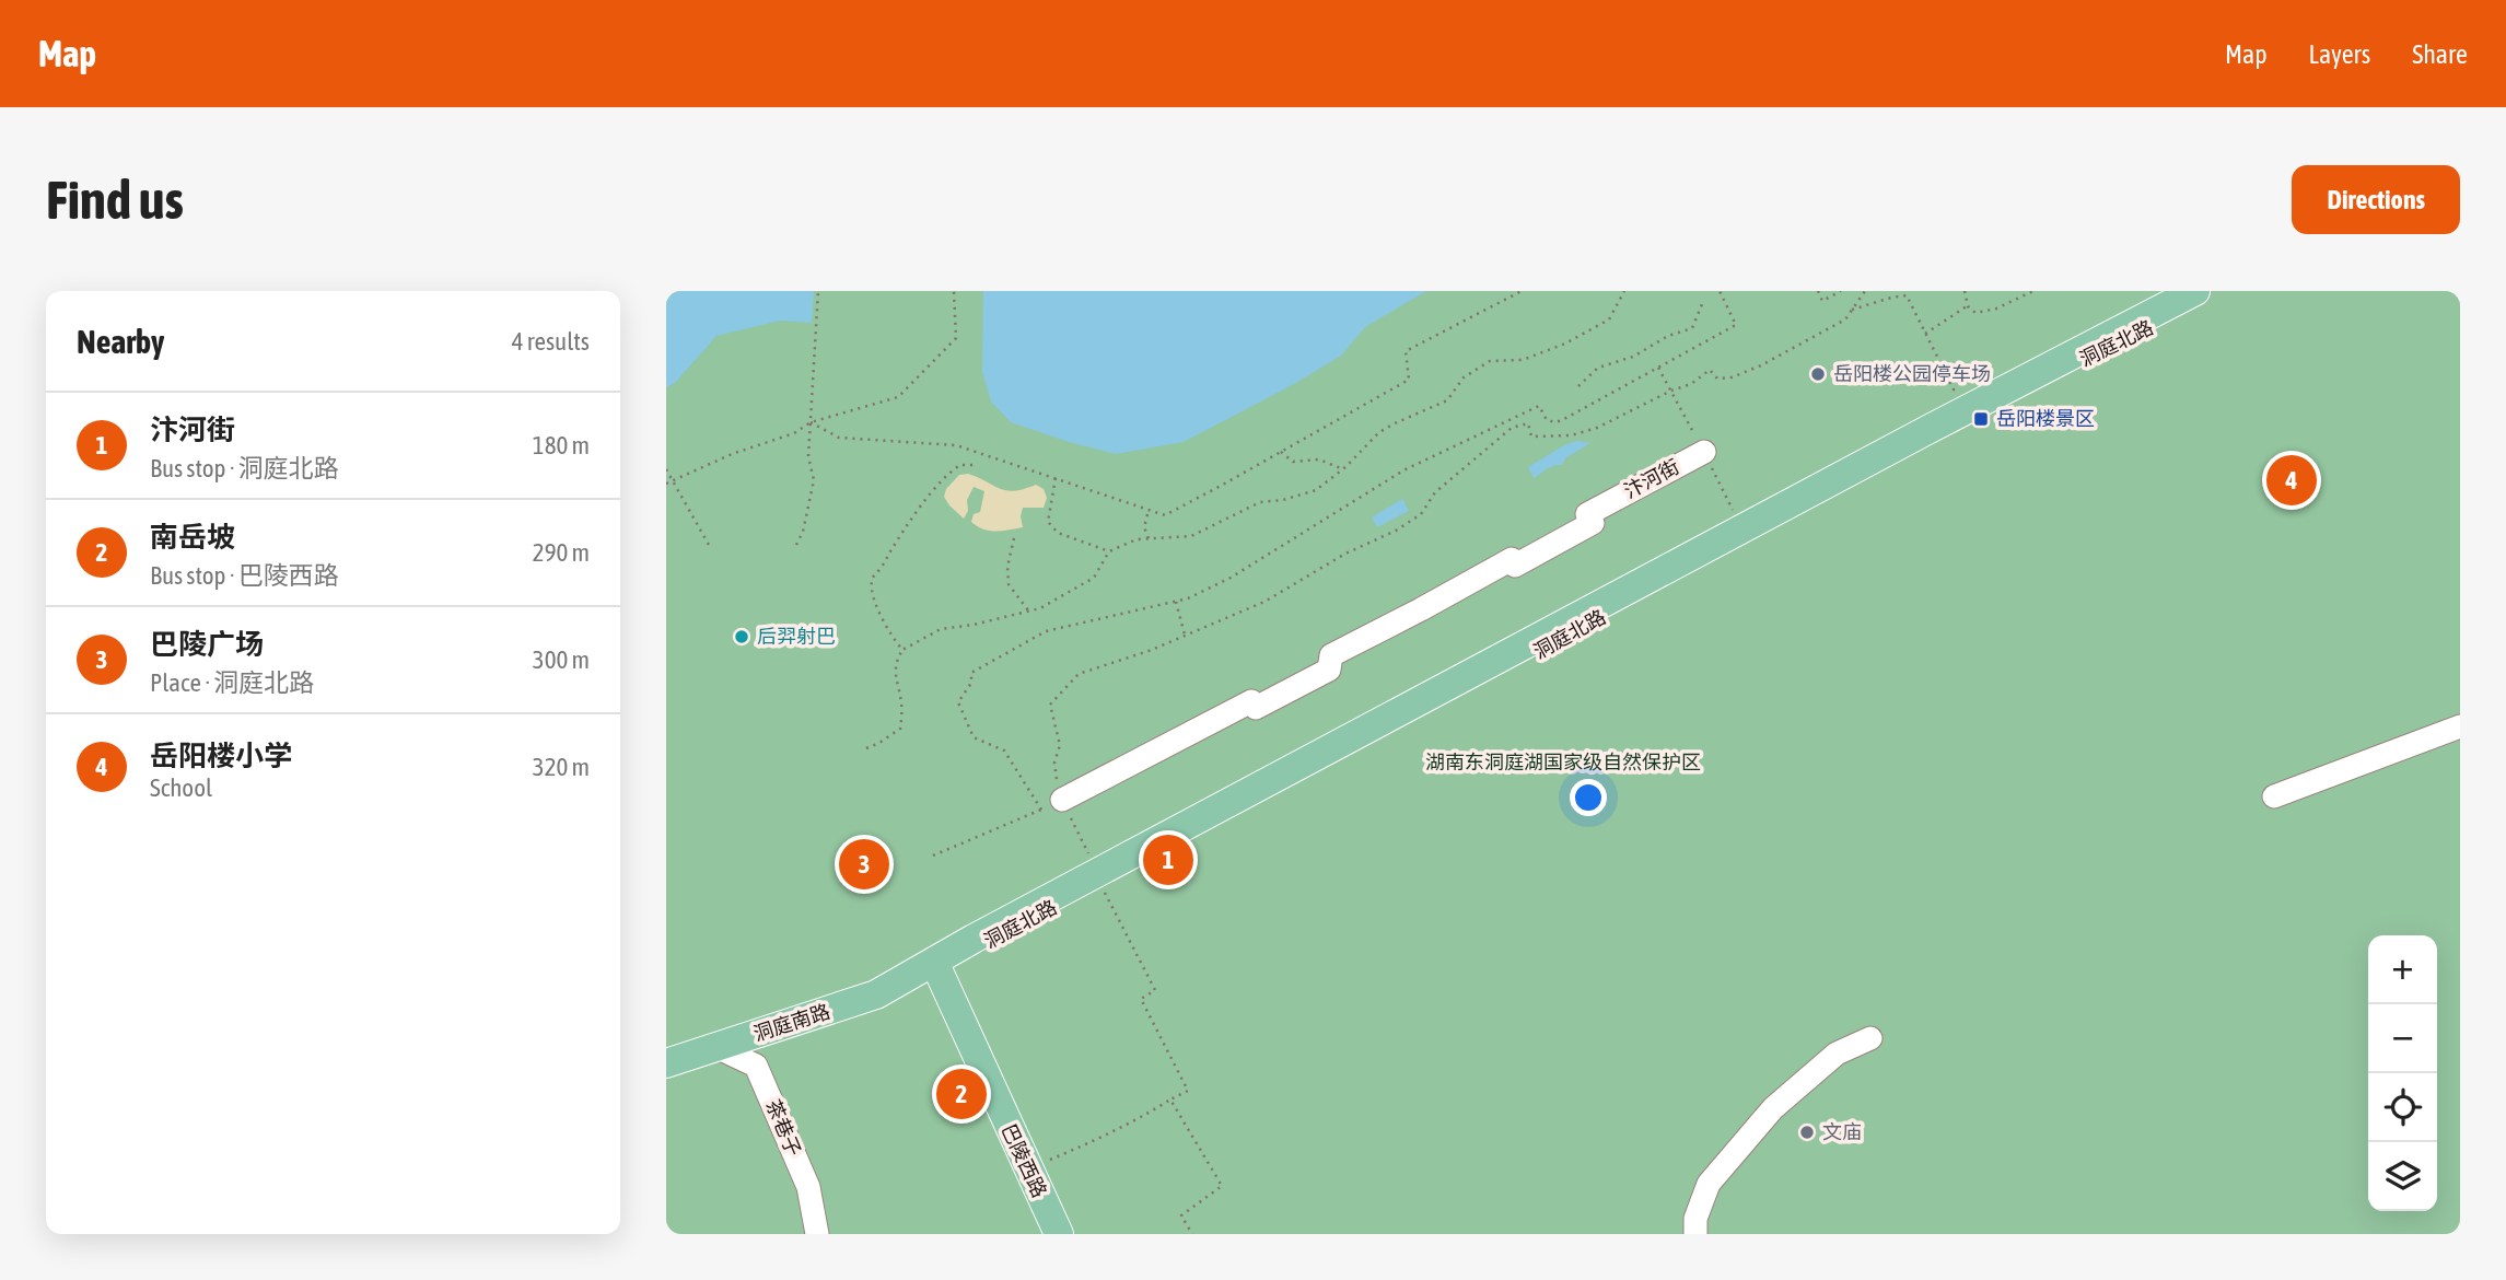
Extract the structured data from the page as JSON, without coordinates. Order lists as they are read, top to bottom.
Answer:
{
  "streets": {
    "main road": ["洞庭北路", "洞庭南路", "巴陵西路"],
    "street": ["汴河街", "茶巷子"]
  },
  "crossings": [
    ["洞庭北路", "洞庭南路"],
    ["洞庭北路", "巴陵西路"],
    ["洞庭南路", "茶巷子"],
    ["洞庭南路", "巴陵西路"]
  ],
  "parks": ["湖南东洞庭湖国家级自然保护区"],
  "places": {
    "other": ["岳阳楼公园停车场", "后羿射巴", "文庙"],
    "transit": ["岳阳楼景区"]
  },
  "page": {
    "header": "Map",
    "nav": ["Map", "Layers", "Share"],
    "buttons": "Directions",
    "title": "Find us",
    "heading": ["Nearby", "4 results"],
    "list": [
      {
        "mark": "1",
        "name": "汴河街",
        "note": "Bus stop · 洞庭北路",
        "value": "180 m"
      },
      {
        "mark": "2",
        "name": "南岳坡",
        "note": "Bus stop · 巴陵西路",
        "value": "290 m"
      },
      {
        "mark": "3",
        "name": "巴陵广场",
        "note": "Place · 洞庭北路",
        "value": "300 m"
      },
      {
        "mark": "4",
        "name": "岳阳楼小学",
        "note": "School",
        "value": "320 m"
      }
    ],
    "pins": [
      "4",
      "1",
      "3",
      "2"
    ],
    "map_buttons": ["+", "−"]
  }
}
